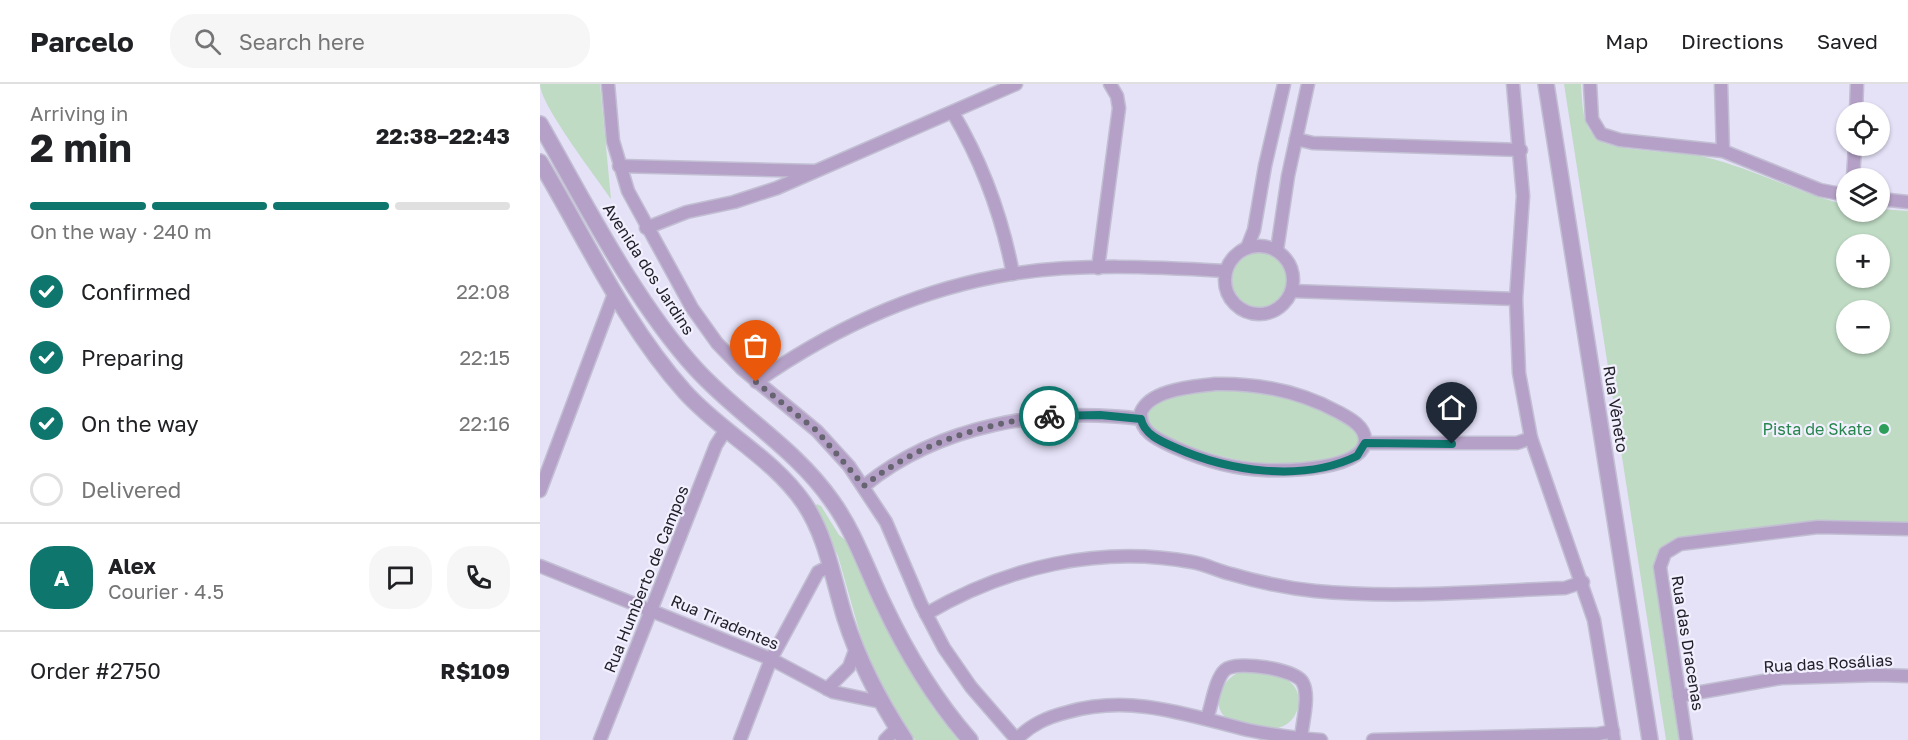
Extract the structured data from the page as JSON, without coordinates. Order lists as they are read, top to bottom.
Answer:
{
  "streets": {
    "street": [
      "Avenida dos Jardins",
      "Rua Vêneto",
      "Rua Humberto de Campos",
      "Rua Tiradentes",
      "Rua das Dracenas",
      "Rua das Rosálias"
    ]
  },
  "crossings": [
    ["Rua Humberto de Campos", "Rua Tiradentes"],
    ["Rua das Dracenas", "Rua das Rosálias"]
  ],
  "places": ["Pista de Skate"],
  "page": {
    "header": "Parcelo",
    "search": "Search here",
    "nav": ["Map", "Directions", "Saved"],
    "heading": ["2 min", "Arriving in", "22:38–22:43"],
    "panel": [
      "Alex",
      "Courier · 4.5",
      "Order #2750",
      "R$109"
    ],
    "map_buttons": ["+", "−"],
    "bar": "On the way · 240 m",
    "list": [
      ["Confirmed", "22:08"],
      ["Preparing", "22:15"],
      ["On the way", "22:16"],
      "Delivered"
    ],
    "round": "A"
  }
}
